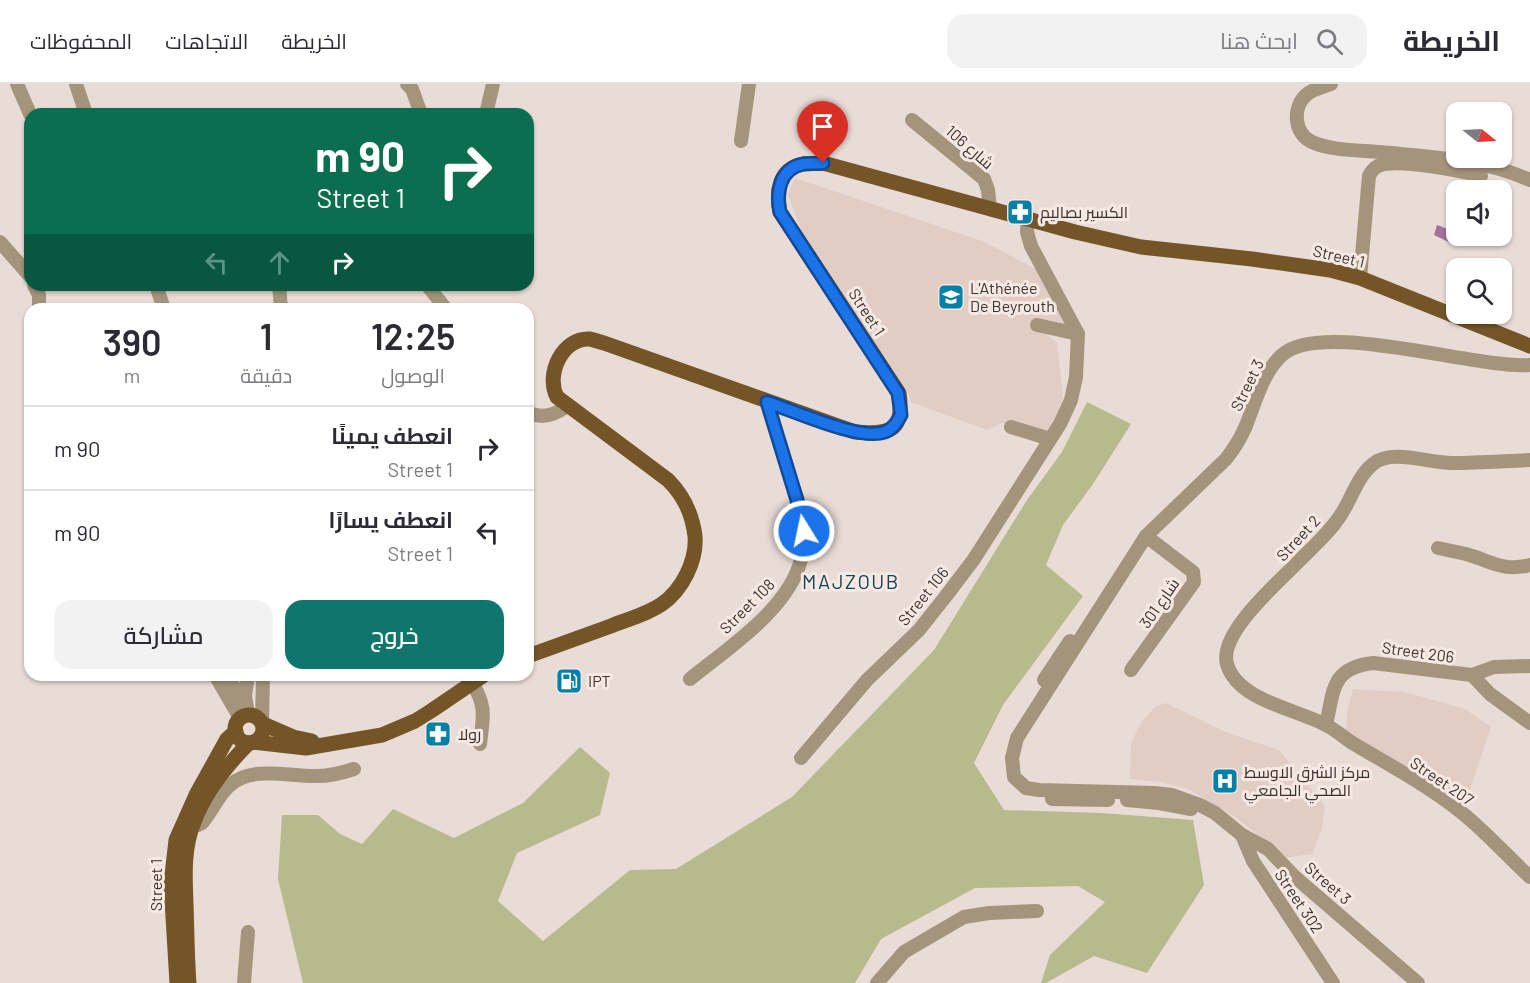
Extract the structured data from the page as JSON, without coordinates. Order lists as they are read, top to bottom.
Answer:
{
  "streets": {
    "main road": ["Street 1"],
    "street": [
      "شارع 106",
      "Street 3",
      "Street 2",
      "Street 106",
      "شارع 301",
      "Street 108",
      "Street 206",
      "Street 207",
      "Street 302"
    ]
  },
  "crossings": [
    ["شارع 106", "Street 1"],
    ["Street 1", "Street 108"],
    ["Street 3", "شارع 301"],
    ["Street 3", "Street 302"],
    ["Street 2", "Street 206"],
    ["Street 2", "Street 207"],
    ["Street 206", "Street 207"]
  ],
  "districts": ["MAJZOUB"],
  "places": {
    "pharmacy": ["الكسير بصاليم", "رولا"],
    "school or university": ["L'Athénée De Beyrouth"],
    "fuel station": ["IPT"],
    "hospital": ["مركز الشرق الاوسط الصحي الجامعي"]
  },
  "north": "right",
  "page": {
    "header": "الخريطة",
    "search": "ابحث هنا",
    "nav": ["الخريطة", "الاتجاهات", "المحفوظات"],
    "turn": ["90 m", "Street 1"],
    "eta": [
      "12:25",
      "الوصول",
      "1",
      "دقيقة",
      "390",
      "m"
    ],
    "list": [
      {
        "name": "انعطف يمينًا",
        "note": "Street 1",
        "value": "90 m"
      },
      {
        "name": "انعطف يسارًا",
        "note": "Street 1",
        "value": "90 m"
      }
    ],
    "buttons": ["خروج", "مشاركة"]
  }
}
